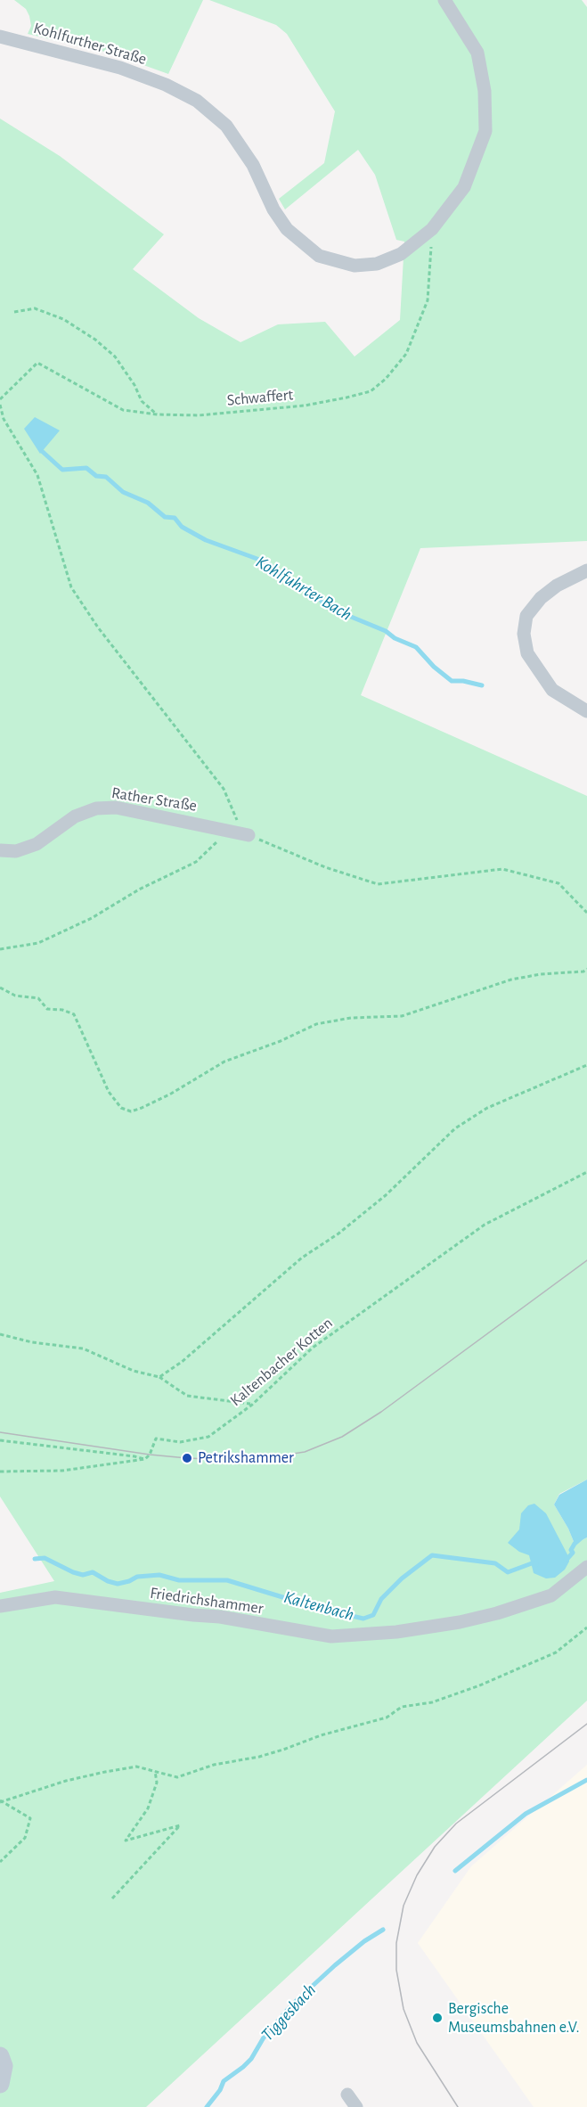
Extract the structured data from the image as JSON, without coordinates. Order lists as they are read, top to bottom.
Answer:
{
  "streets": {
    "street": ["Kohlfurther Straße", "Rather Straße", "Friedrichshammer"],
    "path": ["Schwaffert", "Kaltenbacher Kotten"]
  },
  "crossings": [
    ["Kohlfurther Straße", "Schwaffert"]
  ],
  "water": ["Kohlfuhrter Bach", "Kaltenbach", "Tiggesbach"],
  "places": ["Petrikshammer", "Bergische Museumsbahnen e.V."]
}
